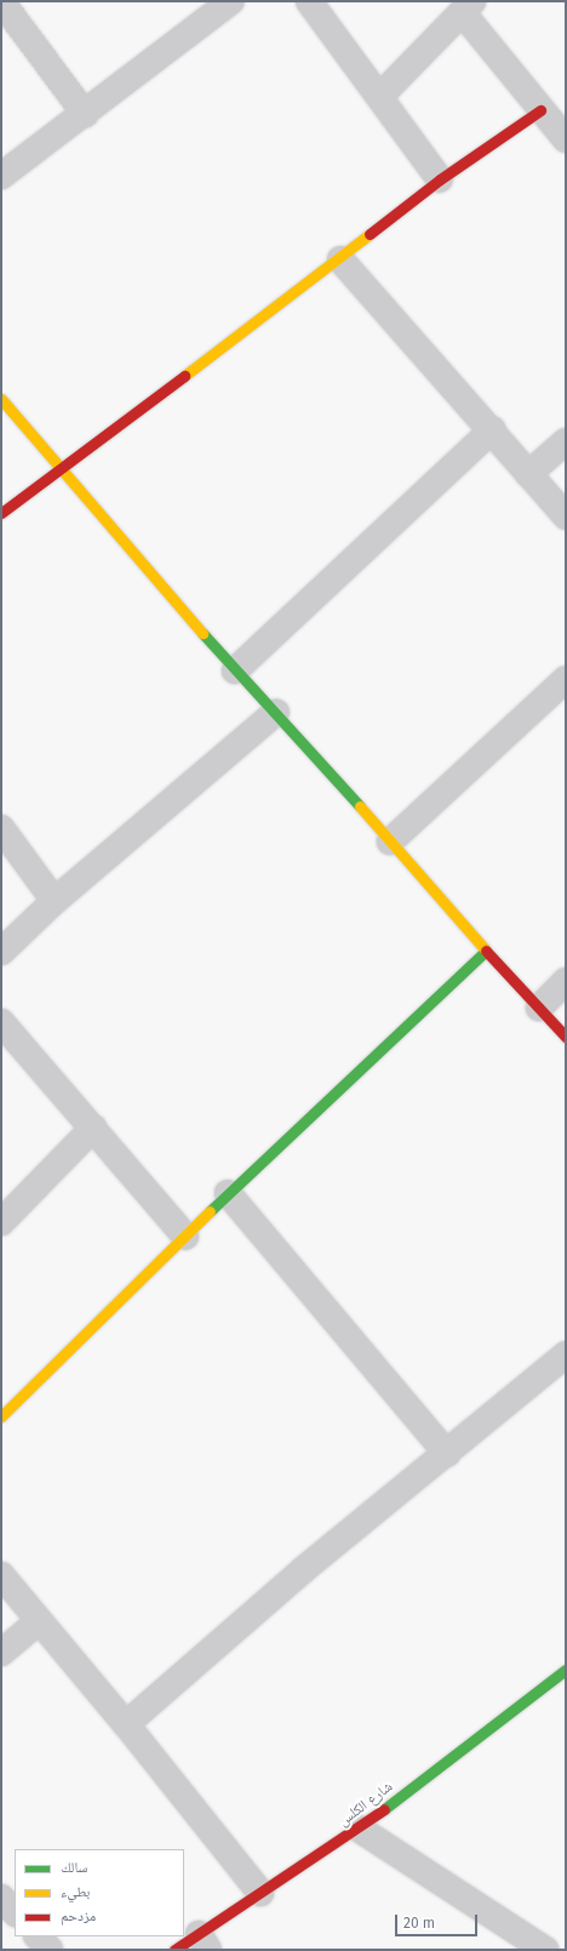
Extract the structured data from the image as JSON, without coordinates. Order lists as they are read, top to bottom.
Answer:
{
  "streets": {
    "street": ["شارع الكلس"]
  },
  "legend": ["سالك", "بطيء", "مزدحم"],
  "scale_bar": "20 m"
}
